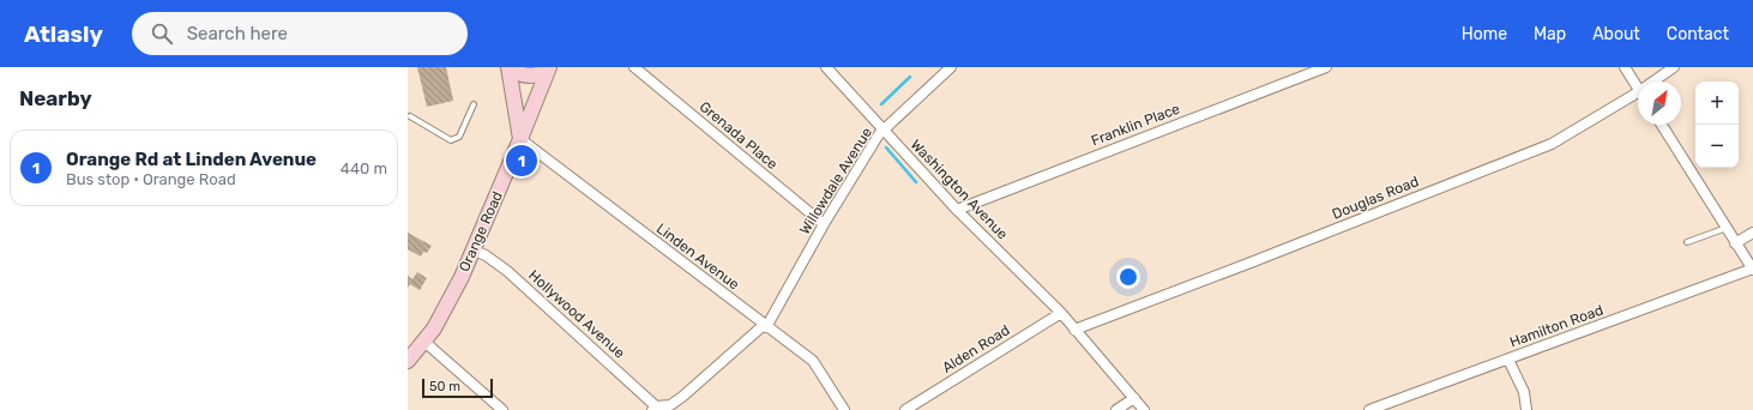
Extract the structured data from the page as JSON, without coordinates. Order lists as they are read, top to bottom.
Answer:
{
  "streets": {
    "street": [
      "Franklin Place",
      "Grenada Place",
      "Willowdale Avenue",
      "Washington Avenue",
      "Douglas Road",
      "Orange Road",
      "Linden Avenue",
      "Hollywood Avenue",
      "Hamilton Road",
      "Alden Road"
    ]
  },
  "crossings": [
    ["Franklin Place", "Washington Avenue"],
    ["Grenada Place", "Willowdale Avenue"],
    ["Willowdale Avenue", "Washington Avenue"],
    ["Willowdale Avenue", "Linden Avenue"],
    ["Willowdale Avenue", "Hollywood Avenue"],
    ["Washington Avenue", "Douglas Road"],
    ["Washington Avenue", "Alden Road"],
    ["Orange Road", "Linden Avenue"],
    ["Orange Road", "Hollywood Avenue"]
  ],
  "scale_bar": "50 m",
  "north": "top right",
  "page": {
    "header": "Atlasly",
    "search": "Search here",
    "nav": [
      "Home",
      "Map",
      "About",
      "Contact"
    ],
    "heading": "Nearby",
    "map_buttons": ["+", "−"],
    "list": [
      {
        "mark": "1",
        "name": "Orange Rd at Linden Avenue",
        "note": "Bus stop · Orange Road",
        "value": "440 m"
      }
    ],
    "pins": "1",
    "scale": "50 m"
  }
}
